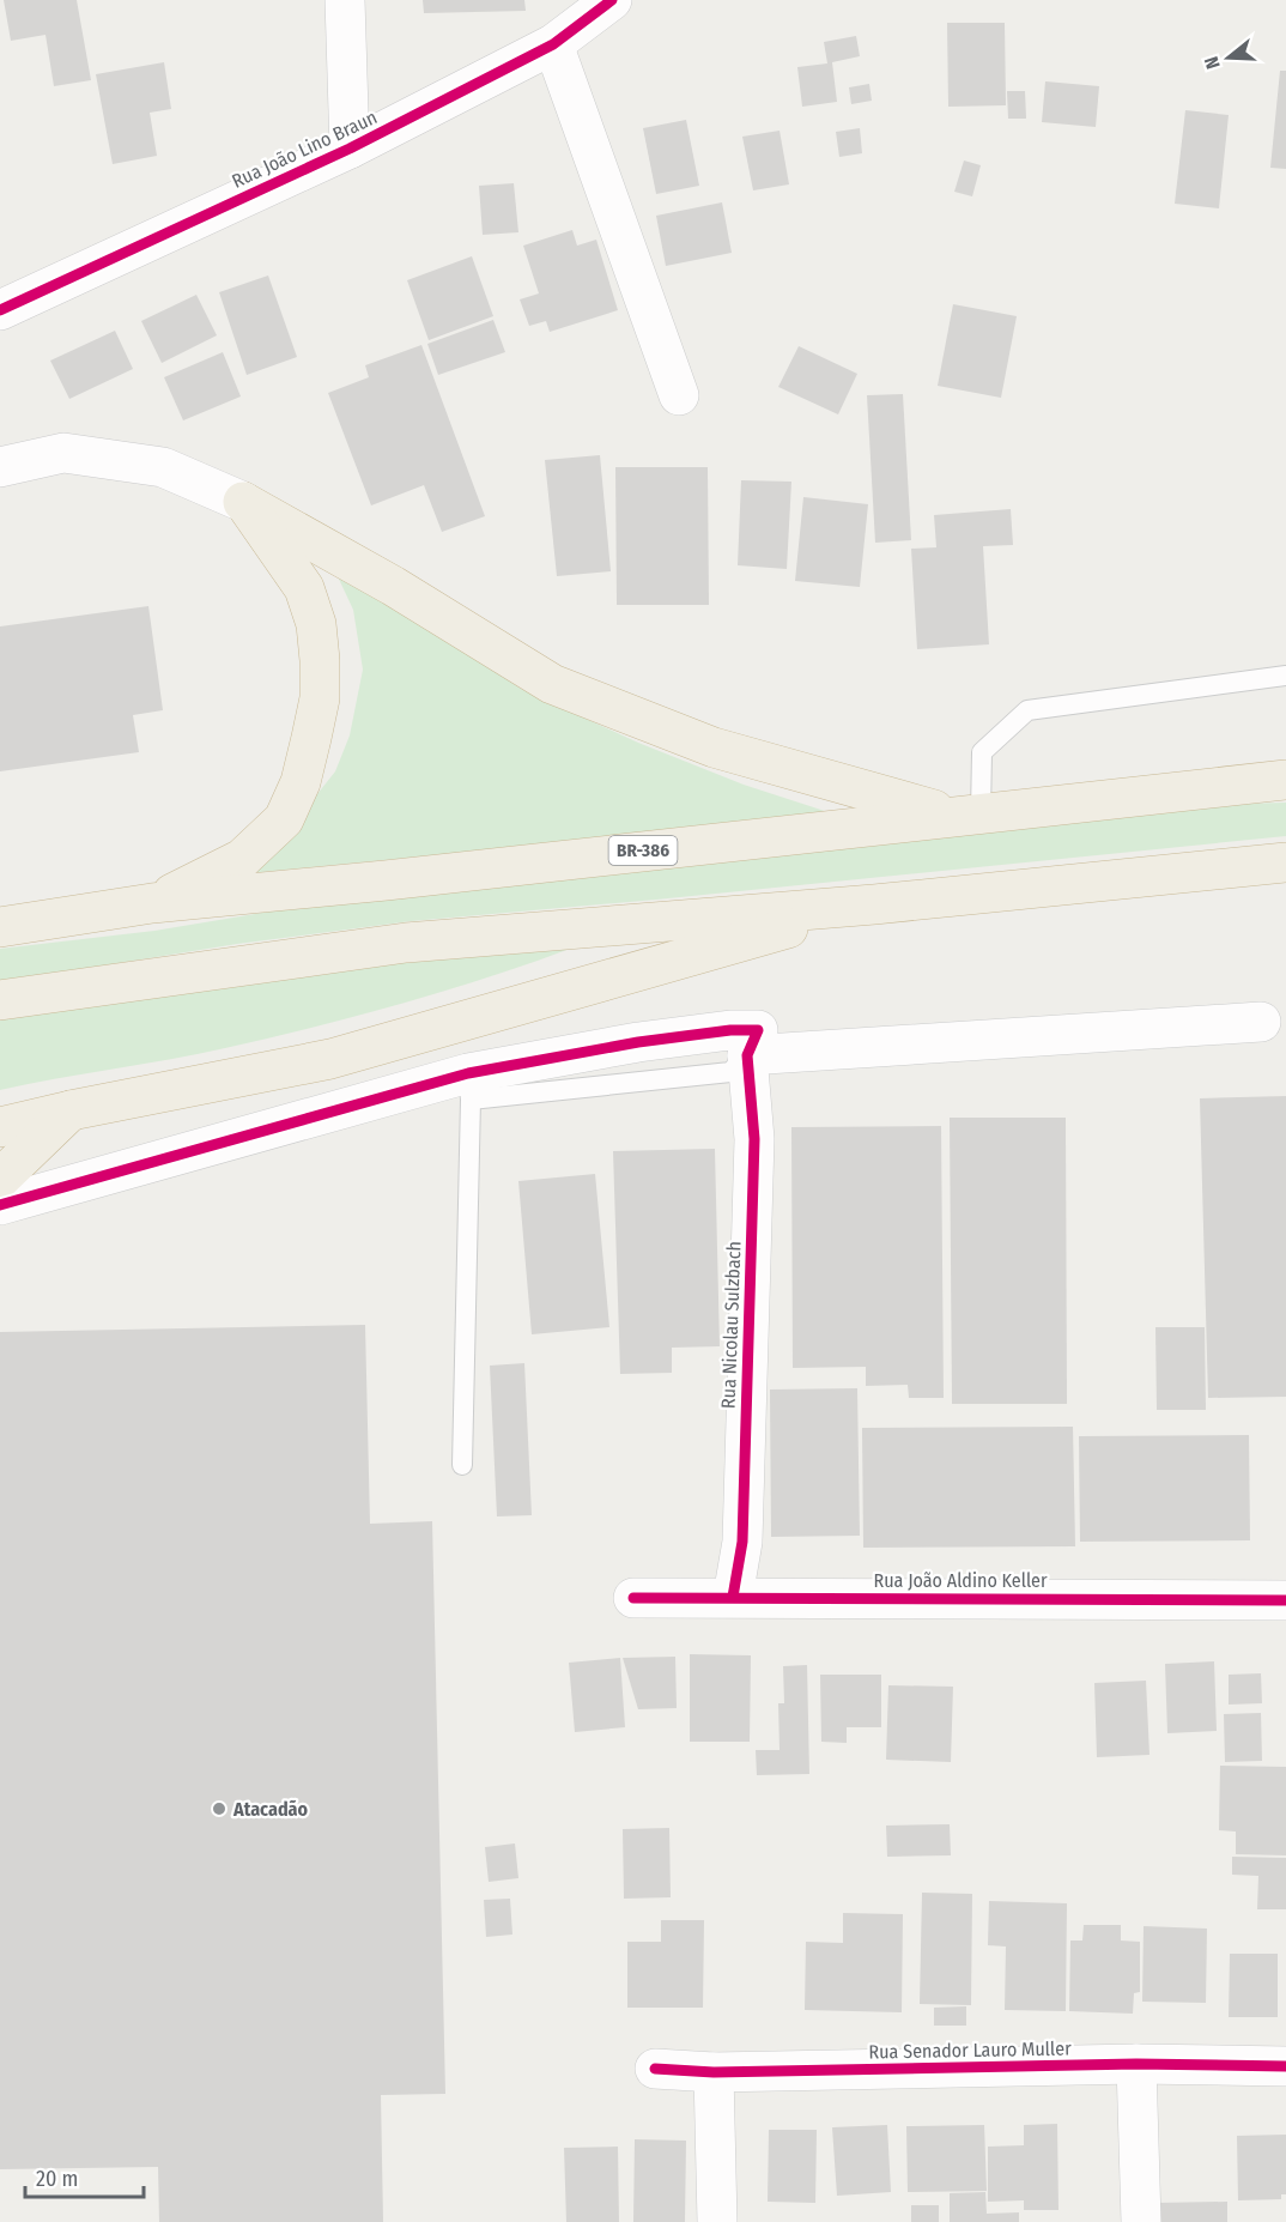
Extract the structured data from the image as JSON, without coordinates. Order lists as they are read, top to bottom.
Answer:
{
  "streets": {
    "highway": ["BR-386"],
    "street": [
      "Rua João Lino Braun",
      "Rua Nicolau Sulzbach",
      "Rua João Aldino Keller",
      "Rua Senador Lauro Muller"
    ]
  },
  "crossings": [
    ["Rua Nicolau Sulzbach", "Rua João Aldino Keller"]
  ],
  "places": ["Atacadão"],
  "scale_bar": "20 m",
  "north": "left"
}
